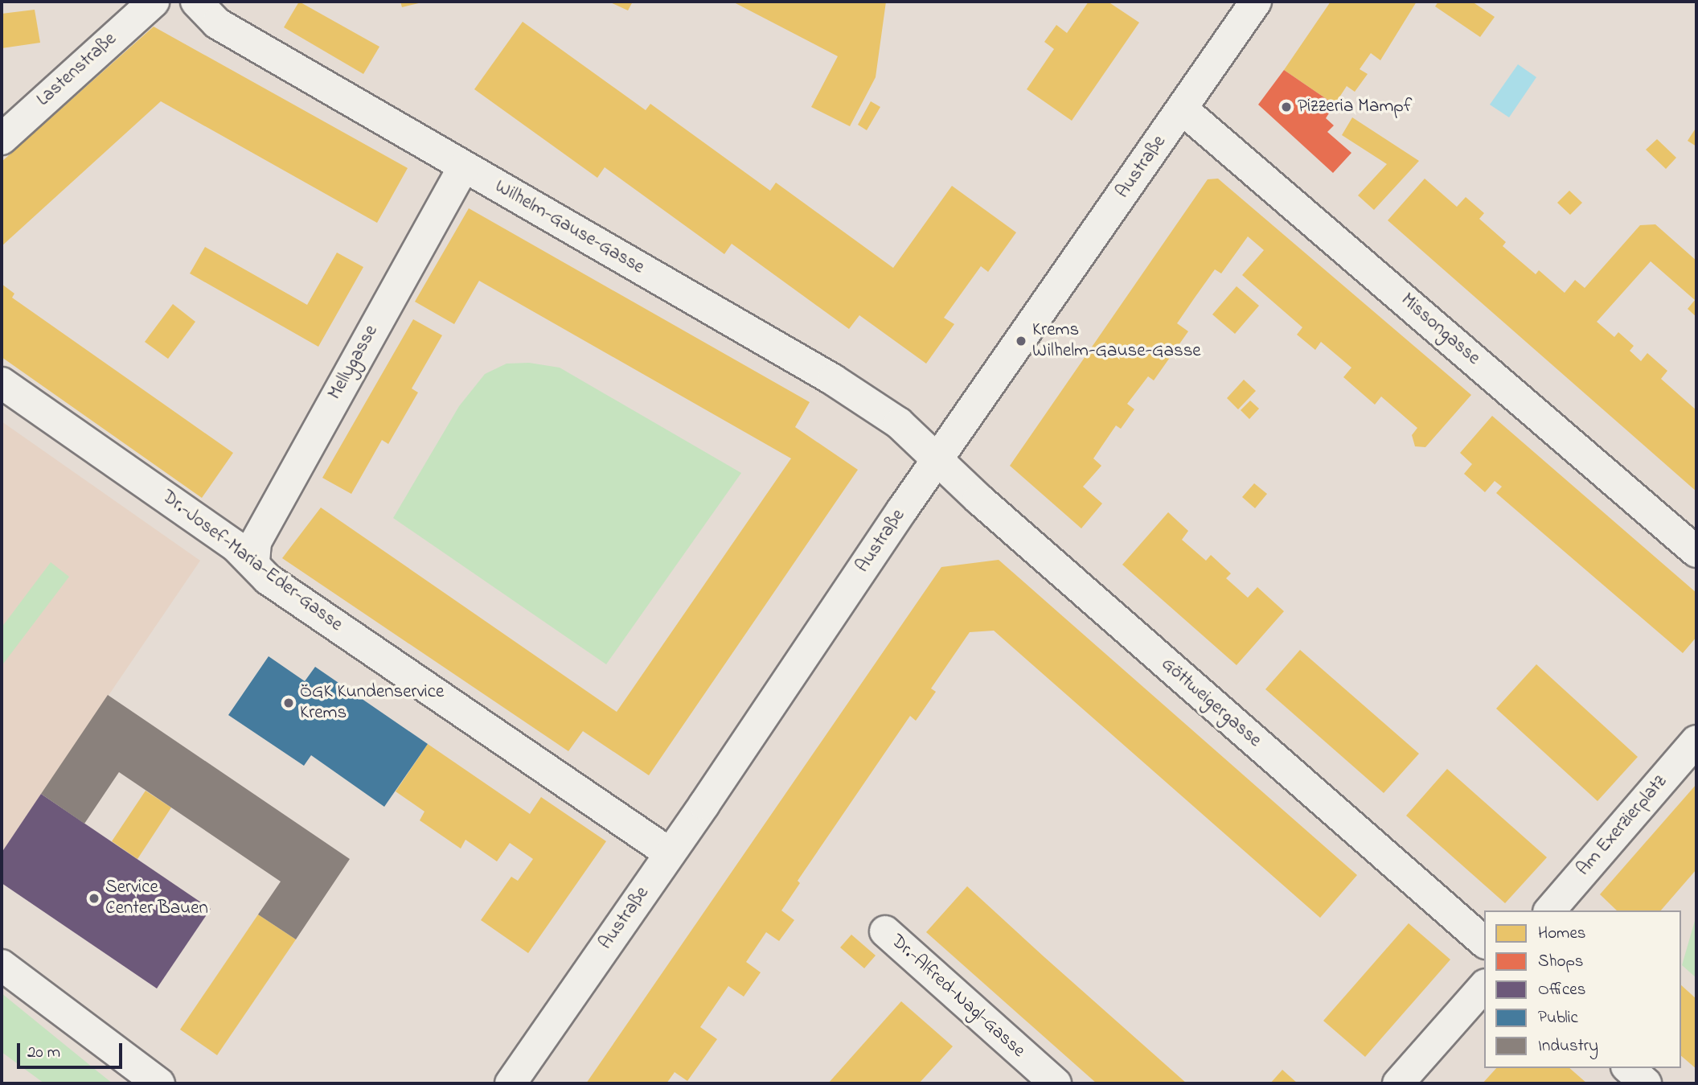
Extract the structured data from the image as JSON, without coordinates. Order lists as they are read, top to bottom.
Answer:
{
  "streets": {
    "street": [
      "Lastenstraße",
      "Austraße",
      "Wilhelm-Gause-Gasse",
      "Missongasse",
      "Mellygasse",
      "Dr.-Josef-Maria-Eder-Gasse",
      "Göttweigergasse",
      "Am Exerzierplatz",
      "Dr.-Alfred-Nagl-Gasse"
    ]
  },
  "crossings": [
    ["Austraße", "Wilhelm-Gause-Gasse"],
    ["Austraße", "Missongasse"],
    ["Austraße", "Dr.-Josef-Maria-Eder-Gasse"],
    ["Austraße", "Göttweigergasse"],
    ["Wilhelm-Gause-Gasse", "Mellygasse"],
    ["Wilhelm-Gause-Gasse", "Göttweigergasse"],
    ["Mellygasse", "Dr.-Josef-Maria-Eder-Gasse"]
  ],
  "places": [
    "Pizzeria Mampf",
    "Krems Wilhelm-Gause-Gasse",
    "ÖGK Kundenservice Krems",
    "Service Center Bauen"
  ],
  "legend": [
    "Homes",
    "Shops",
    "Offices",
    "Public",
    "Industry"
  ],
  "scale_bar": "20 m"
}
